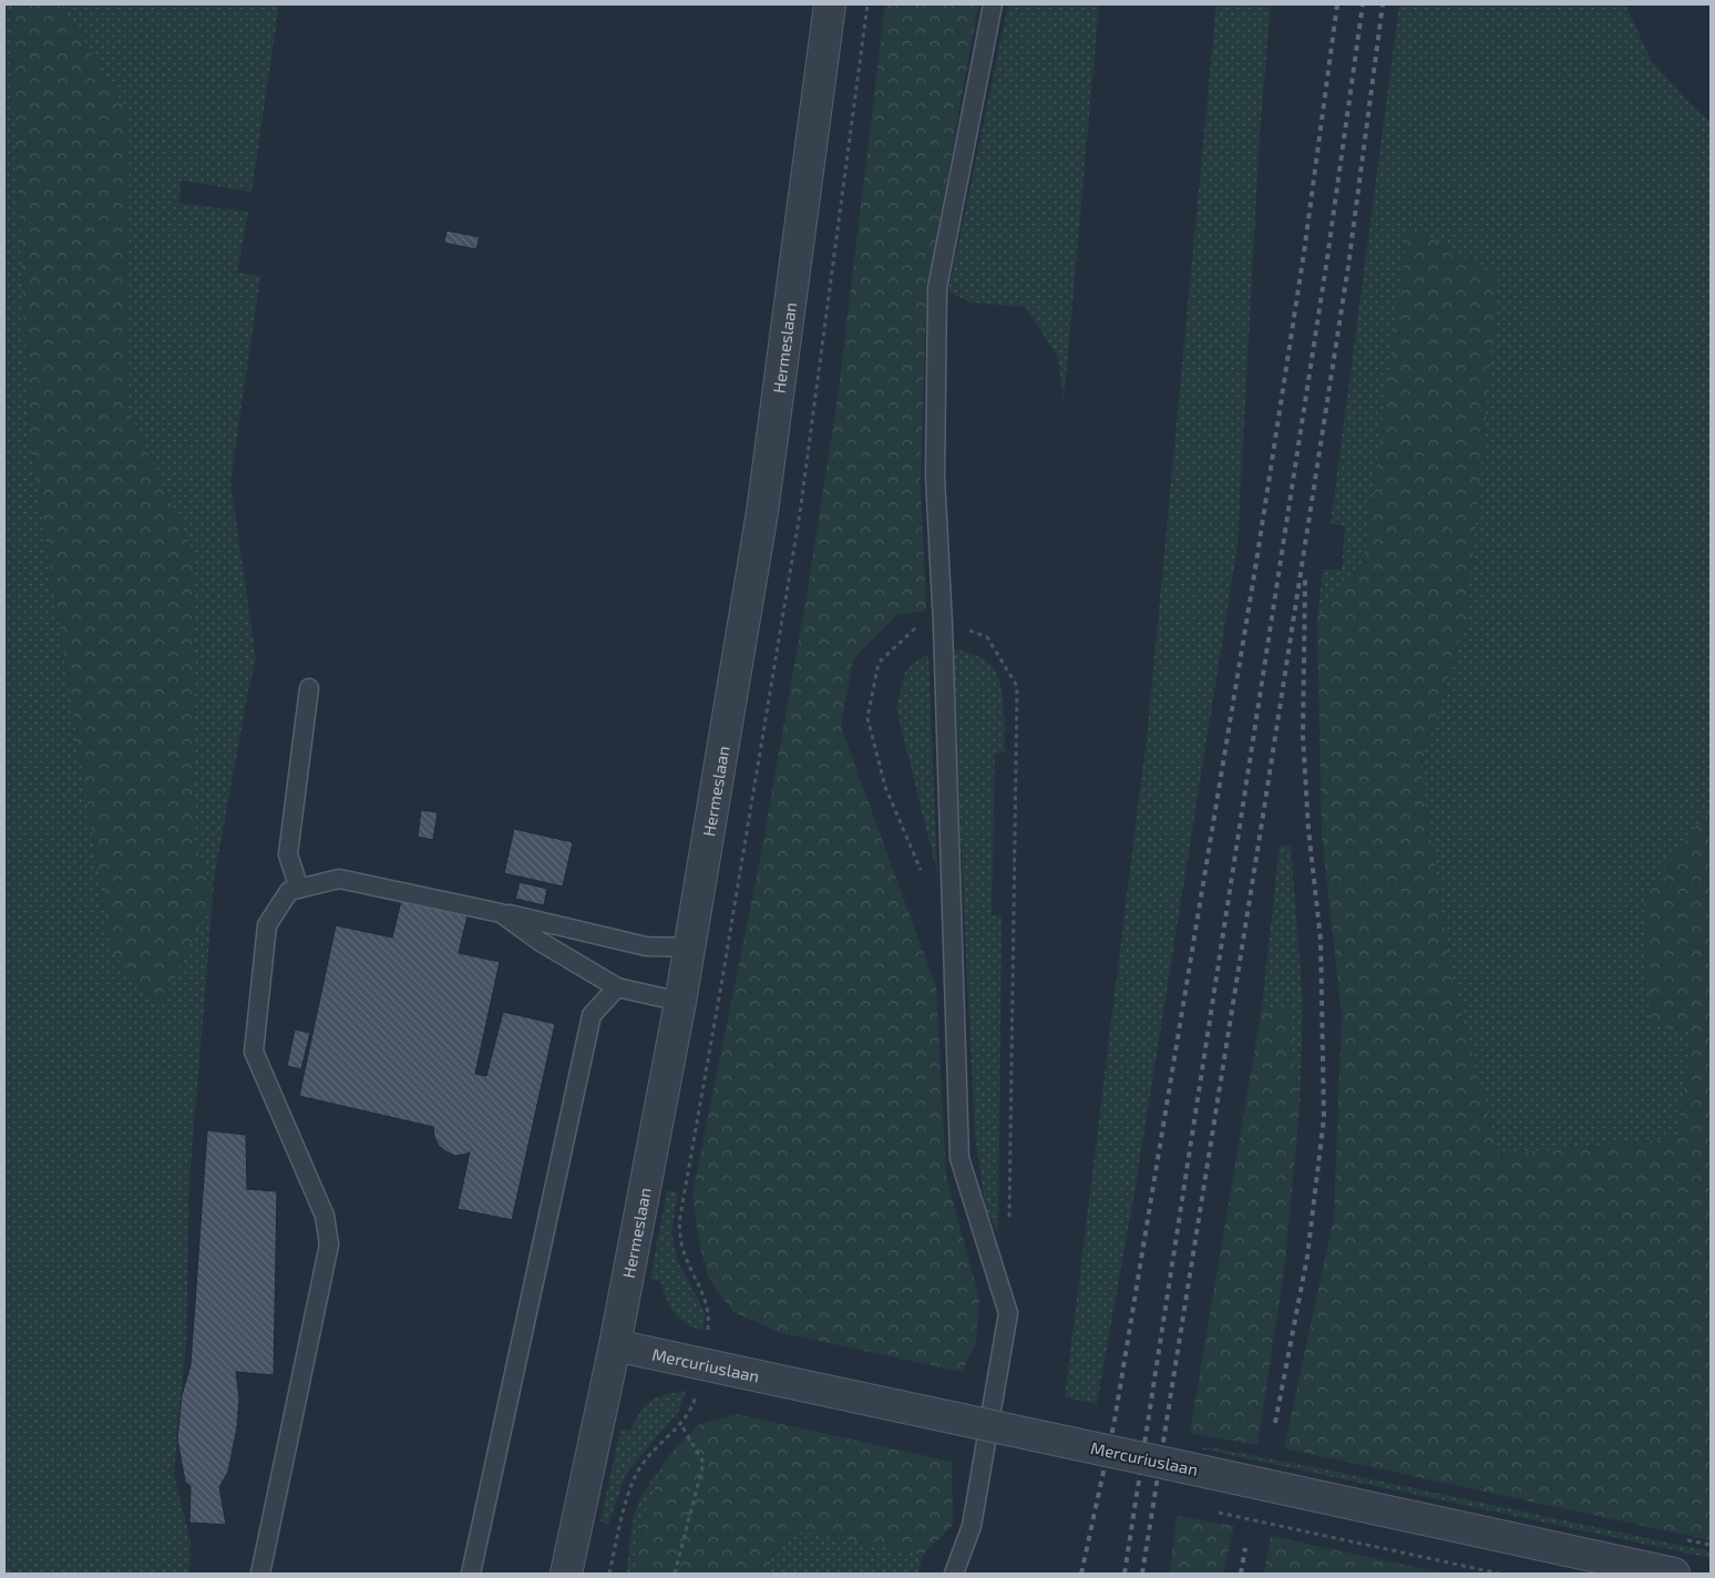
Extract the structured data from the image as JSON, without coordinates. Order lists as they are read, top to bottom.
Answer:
{
  "streets": {
    "street": ["Hermeslaan", "Mercuriuslaan"]
  },
  "crossings": [
    ["Hermeslaan", "Mercuriuslaan"]
  ]
}
